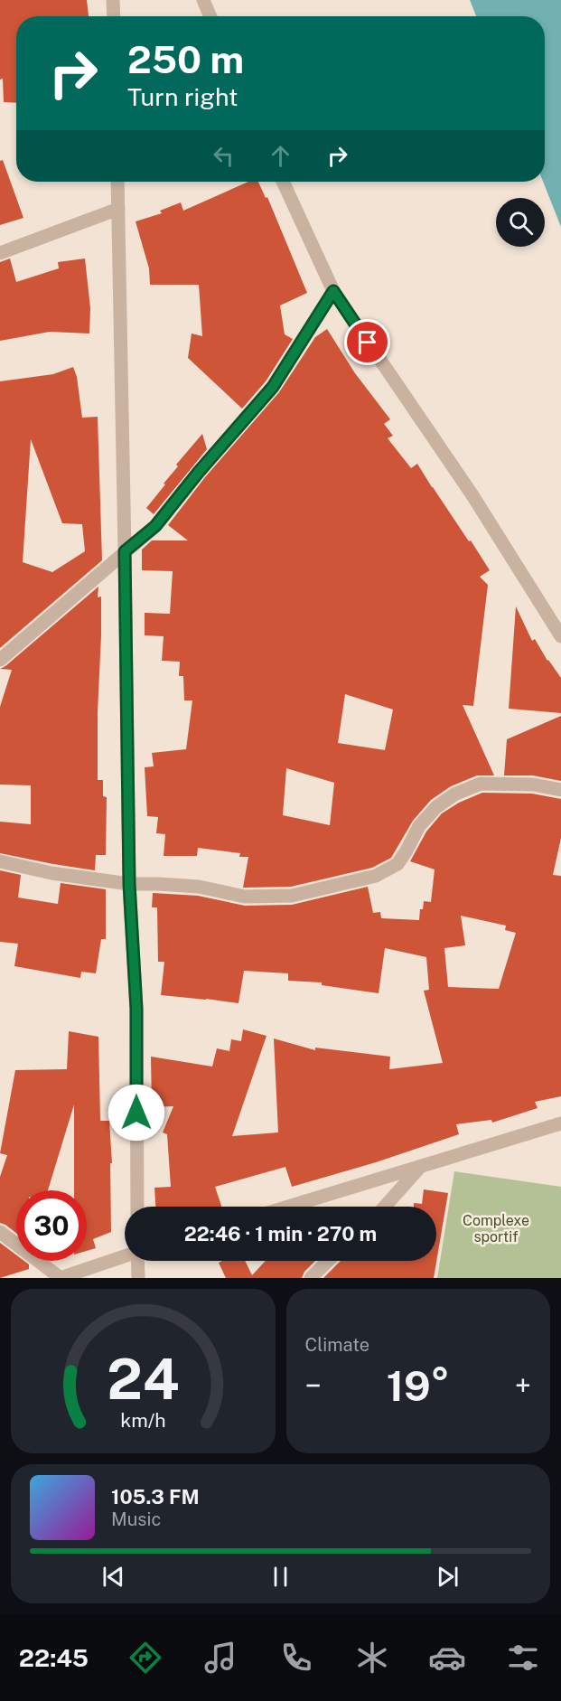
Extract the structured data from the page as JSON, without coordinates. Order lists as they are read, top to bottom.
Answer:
{
  "parks": ["Complexe sportif"],
  "page": {
    "turn": ["250 m", "Turn right"],
    "limit": "30",
    "trip": "22:46 · 1 min · 270 m",
    "tile": "Climate",
    "heat": ["−", "19°", "+"],
    "song": ["105.3 FM", "Music"],
    "tabs": "22:45",
    "gauge": ["24", "km/h"]
  }
}
